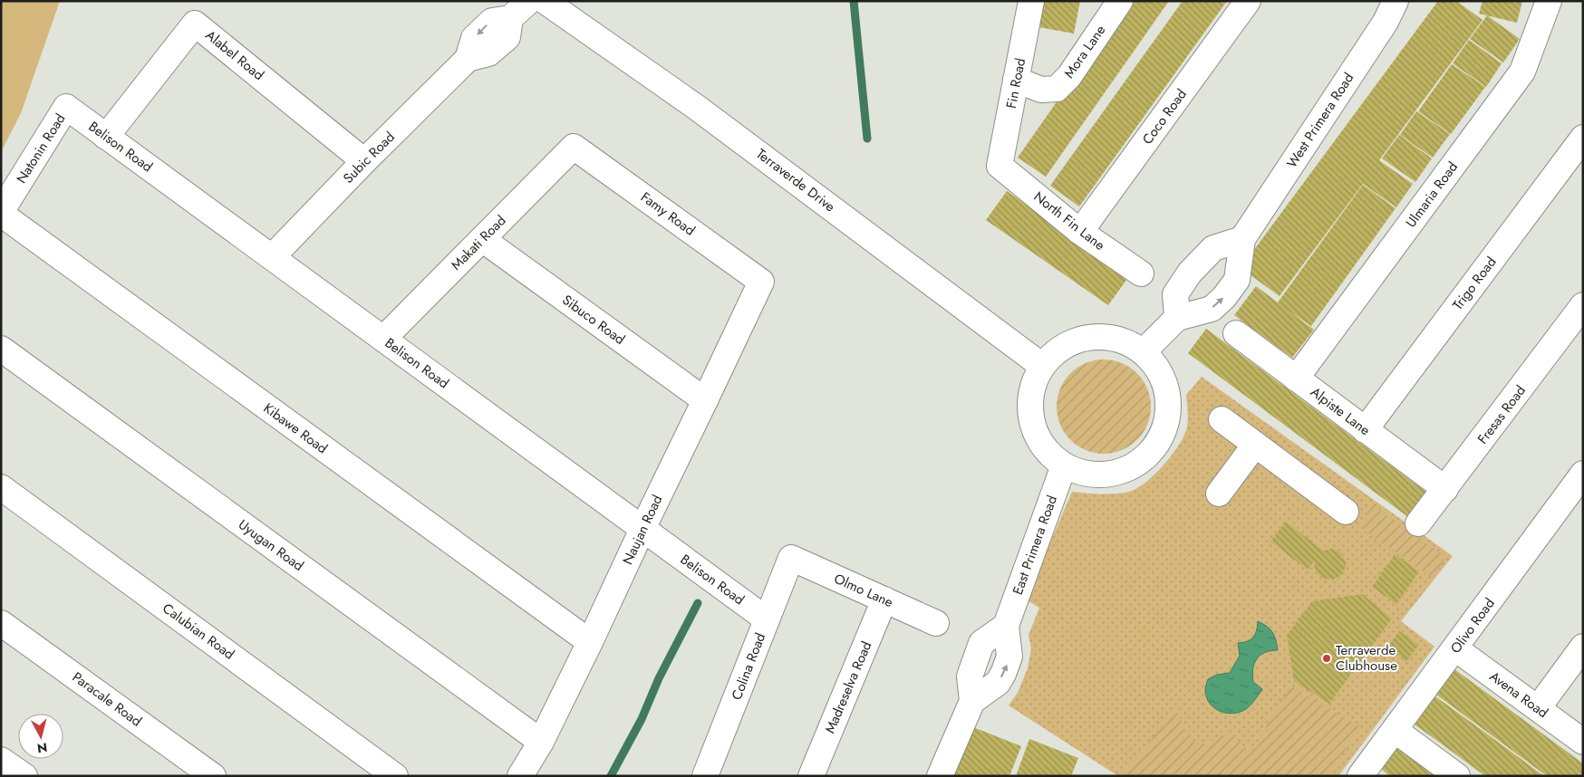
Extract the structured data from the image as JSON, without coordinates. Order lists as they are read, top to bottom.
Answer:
{
  "streets": {
    "street": [
      "Mora Lane",
      "Alabel Road",
      "Fin Road",
      "Coco Road",
      "West Primera Road",
      "Belison Road",
      "Natonin Road",
      "Subic Road",
      "Terraverde Drive",
      "Ulmaria Road",
      "Famy Road",
      "North Fin Lane",
      "Makati Road",
      "Trigo Road",
      "Sibuco Road",
      "Alpiste Lane",
      "Fresas Road",
      "Kibawe Road",
      "Naujan Road",
      "Uyugan Road",
      "East Primera Road",
      "Olmo Lane",
      "Olivo Road",
      "Calubian Road",
      "Colina Road",
      "Madreselva Road",
      "Avena Road",
      "Paracale Road"
    ]
  },
  "crossings": [
    ["Mora Lane", "Fin Road"],
    ["Alabel Road", "Belison Road"],
    ["Alabel Road", "Subic Road"],
    ["Fin Road", "North Fin Lane"],
    ["Coco Road", "North Fin Lane"],
    ["Belison Road", "Natonin Road"],
    ["Belison Road", "Subic Road"],
    ["Belison Road", "Makati Road"],
    ["Belison Road", "Naujan Road"],
    ["Belison Road", "Colina Road"],
    ["Natonin Road", "Kibawe Road"],
    ["Terraverde Drive", "East Primera Road"],
    ["Ulmaria Road", "Alpiste Lane"],
    ["Famy Road", "Makati Road"],
    ["Famy Road", "Naujan Road"],
    ["Makati Road", "Sibuco Road"],
    ["Trigo Road", "Alpiste Lane"],
    ["Sibuco Road", "Naujan Road"],
    ["Alpiste Lane", "Fresas Road"],
    ["Kibawe Road", "Naujan Road"],
    ["Naujan Road", "Uyugan Road"],
    ["Olmo Lane", "Colina Road"],
    ["Olmo Lane", "Madreselva Road"],
    ["Olivo Road", "Avena Road"]
  ],
  "places": ["Terraverde Clubhouse"],
  "north": "bottom"
}
